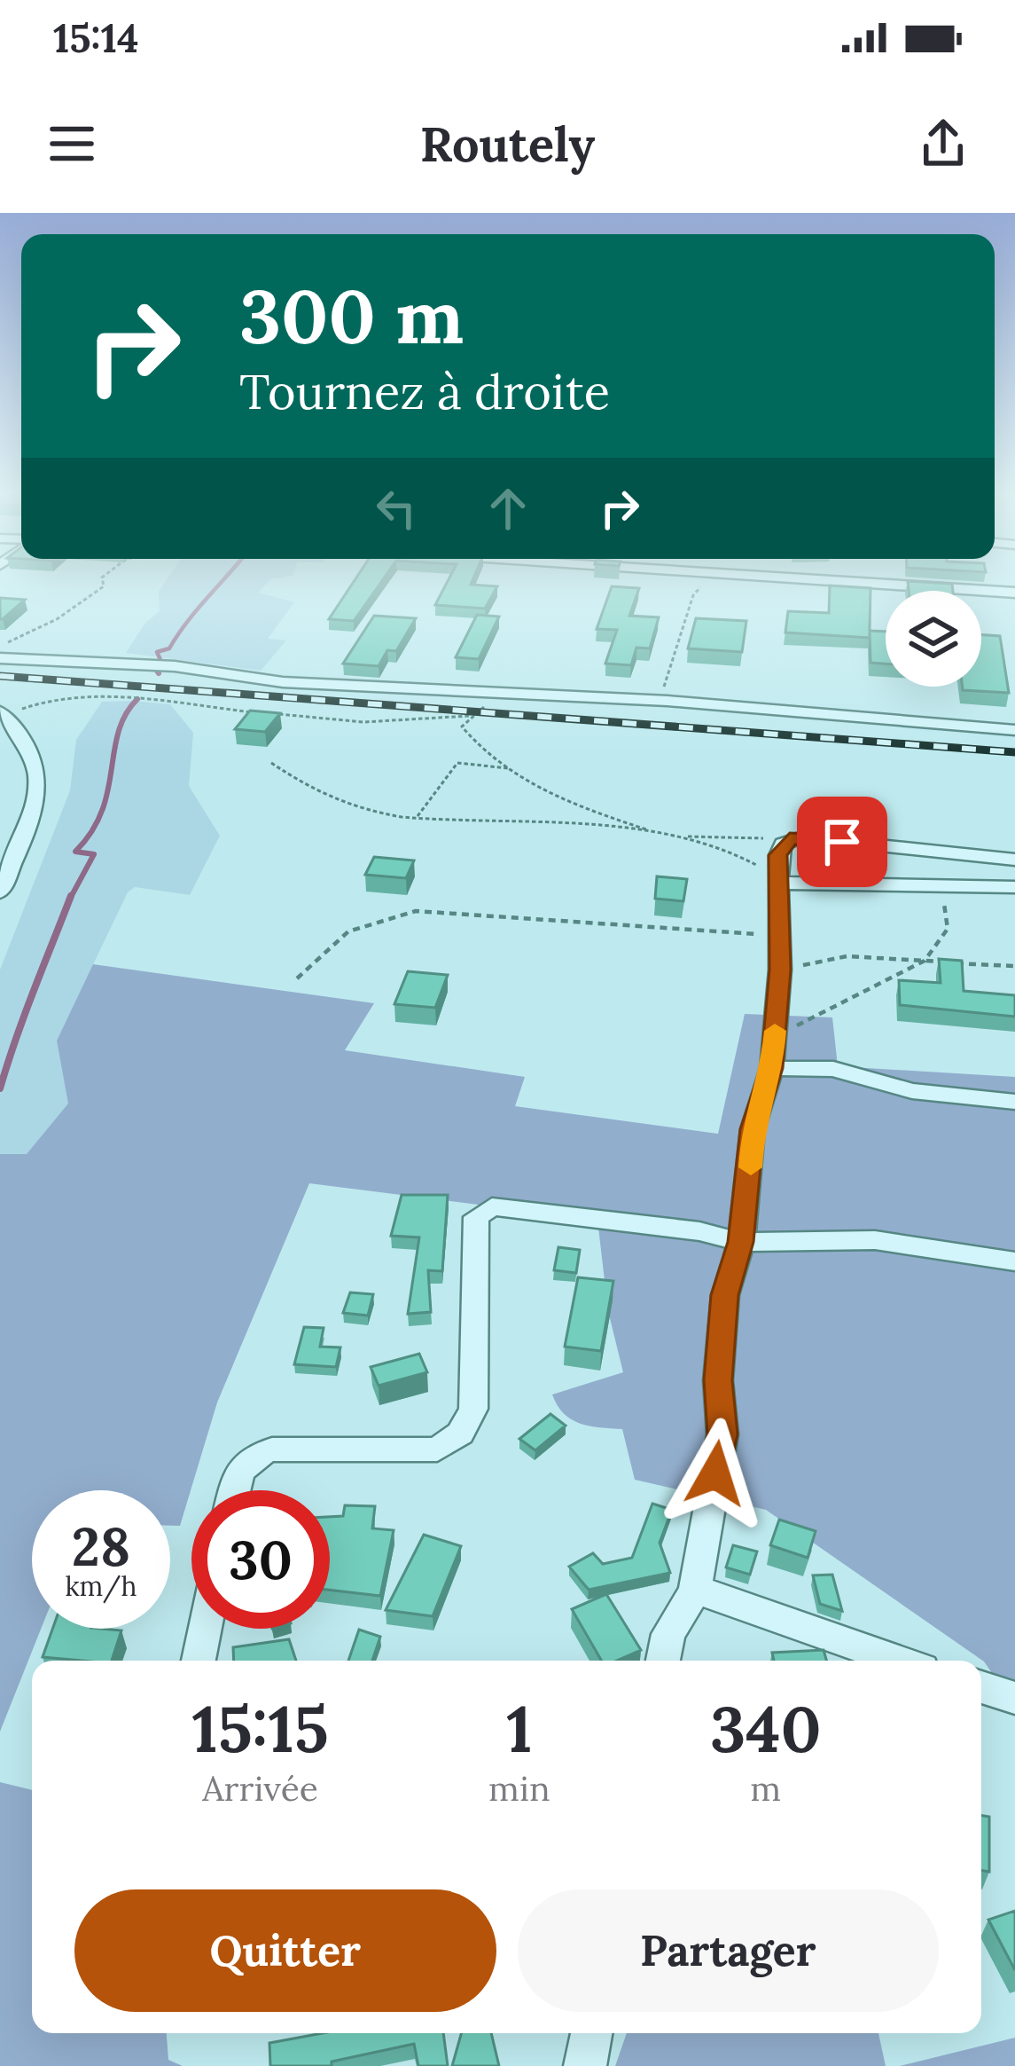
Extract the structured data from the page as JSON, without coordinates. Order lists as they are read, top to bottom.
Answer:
{
  "page": {
    "status": "15:14",
    "header": "Routely",
    "turn": ["300 m", "Tournez à droite"],
    "speed": "28 km/h",
    "limit": "30",
    "eta": [
      "15:15",
      "Arrivée",
      "1",
      "min",
      "340",
      "m"
    ],
    "buttons": ["Quitter", "Partager"]
  }
}
